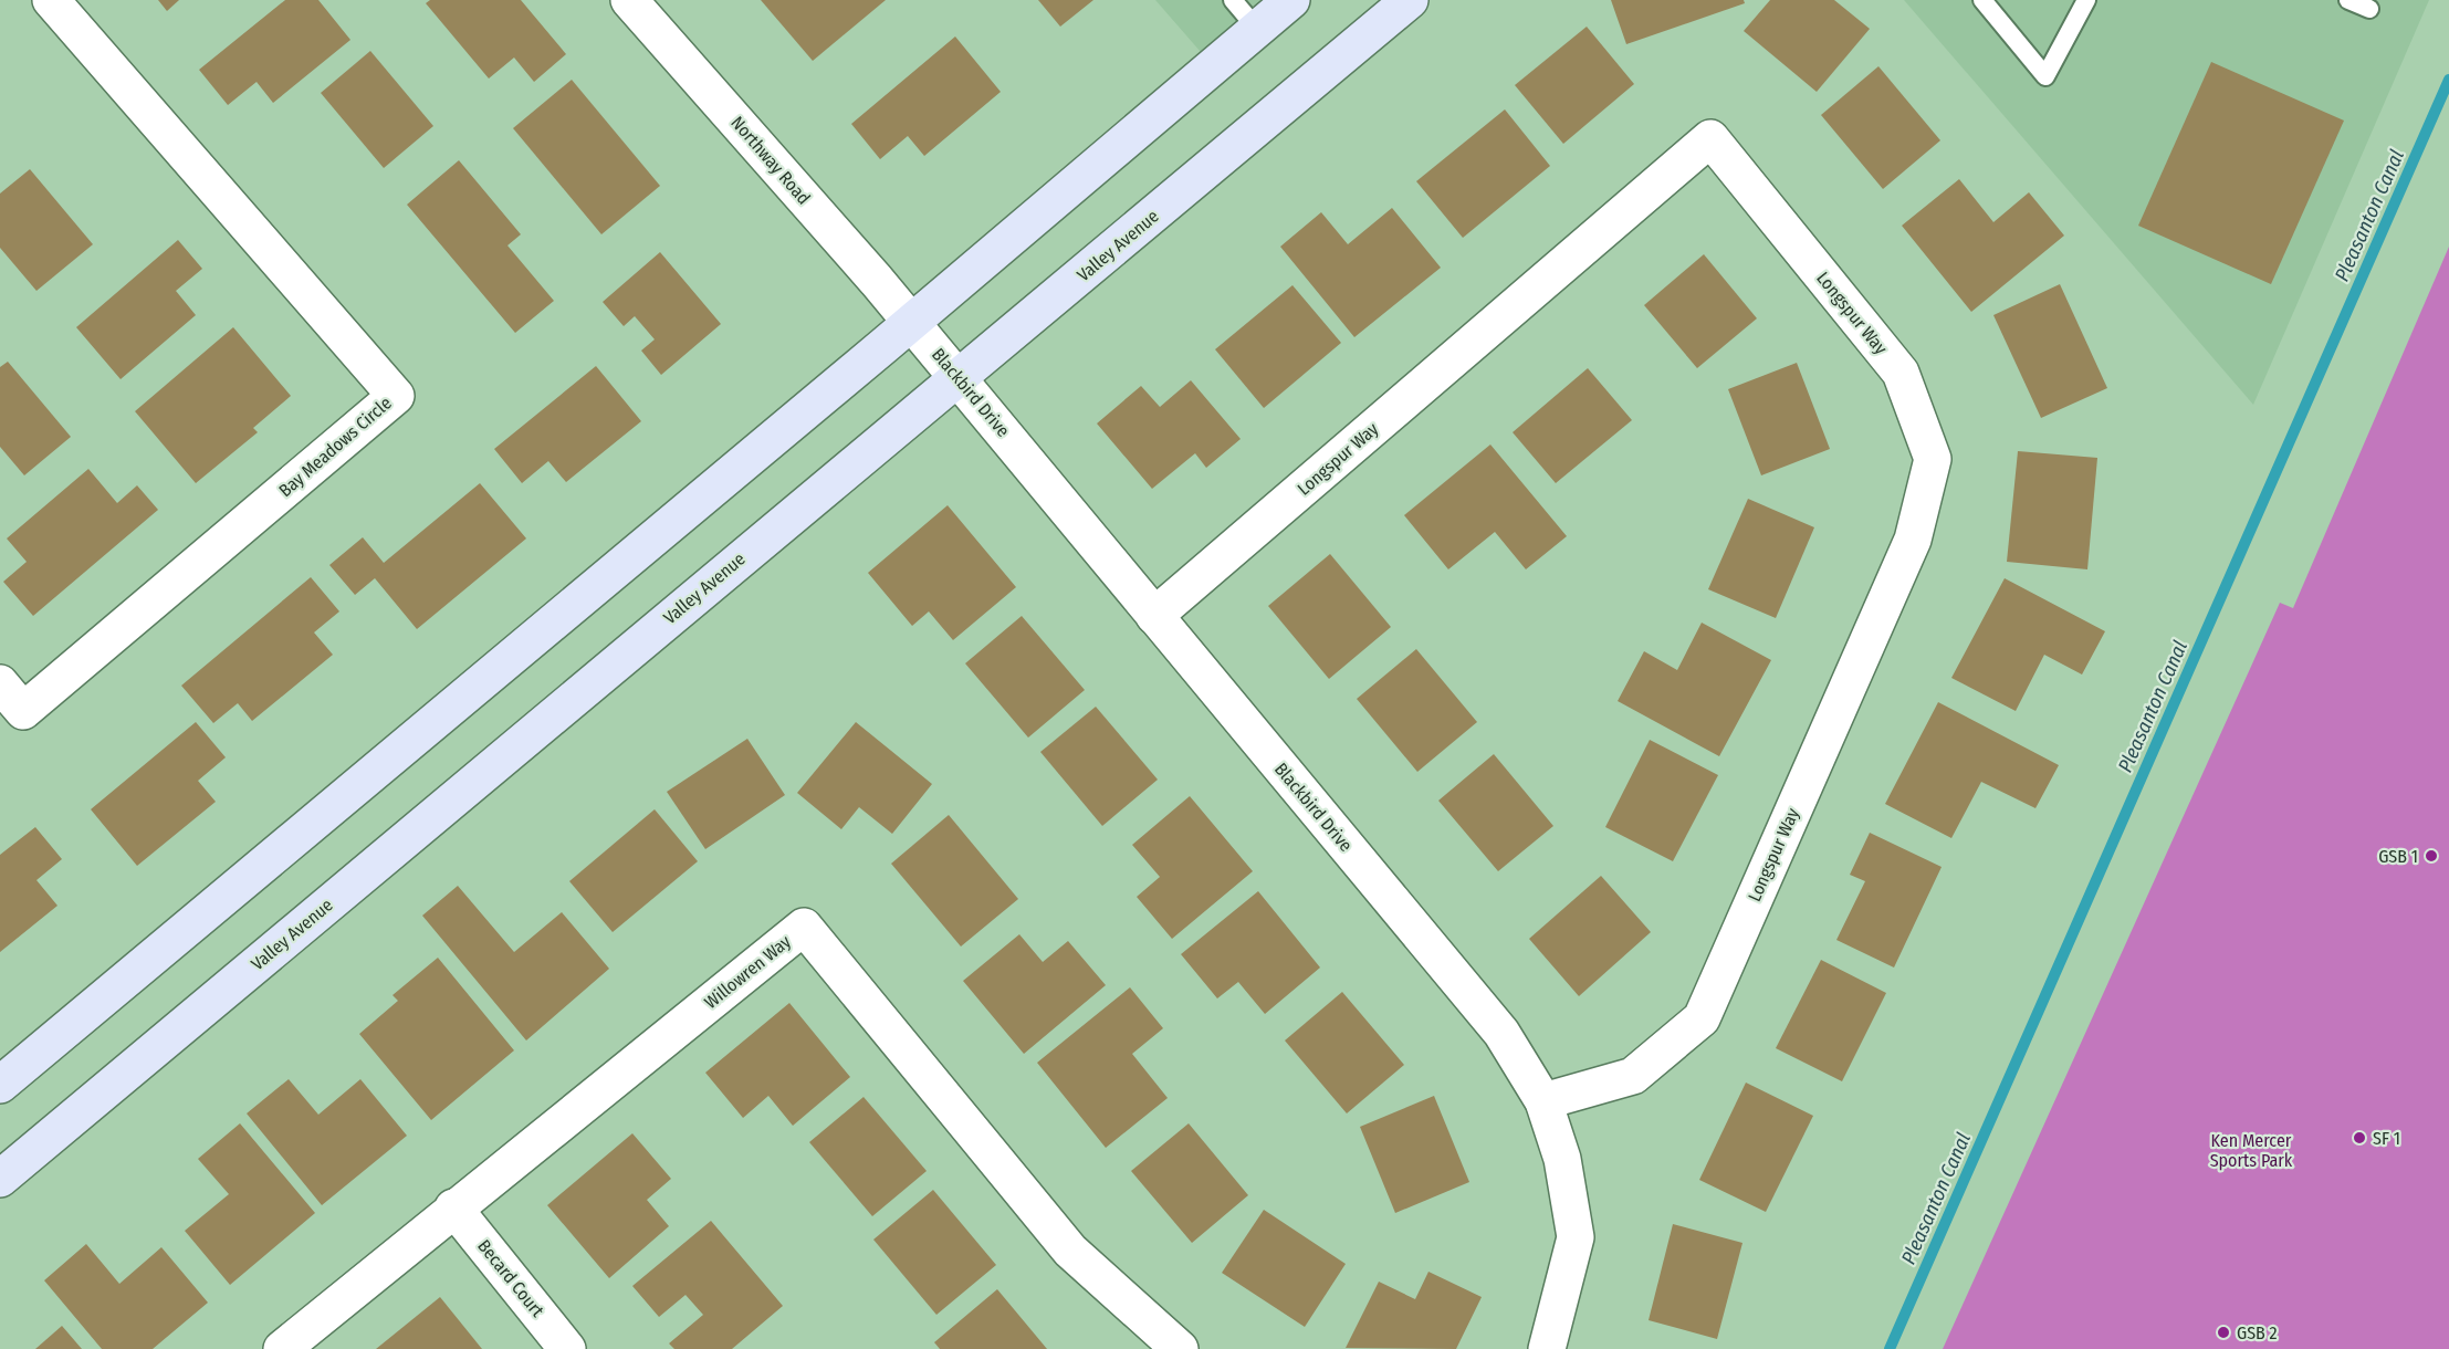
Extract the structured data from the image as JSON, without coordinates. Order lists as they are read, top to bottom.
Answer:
{
  "streets": {
    "main road": ["Valley Avenue"],
    "street": [
      "Northway Road",
      "Longspur Way",
      "Blackbird Drive",
      "Bay Meadows Circle",
      "Willowren Way",
      "Becard Court"
    ]
  },
  "crossings": [
    ["Northway Road", "Blackbird Drive"],
    ["Valley Avenue", "Blackbird Drive"],
    ["Longspur Way", "Blackbird Drive"],
    ["Willowren Way", "Becard Court"]
  ],
  "water": ["Pleasanton Canal"],
  "parks": ["Ken Mercer Sports Park"],
  "places": ["GSB 1", "SF 1", "GSB 2"]
}
